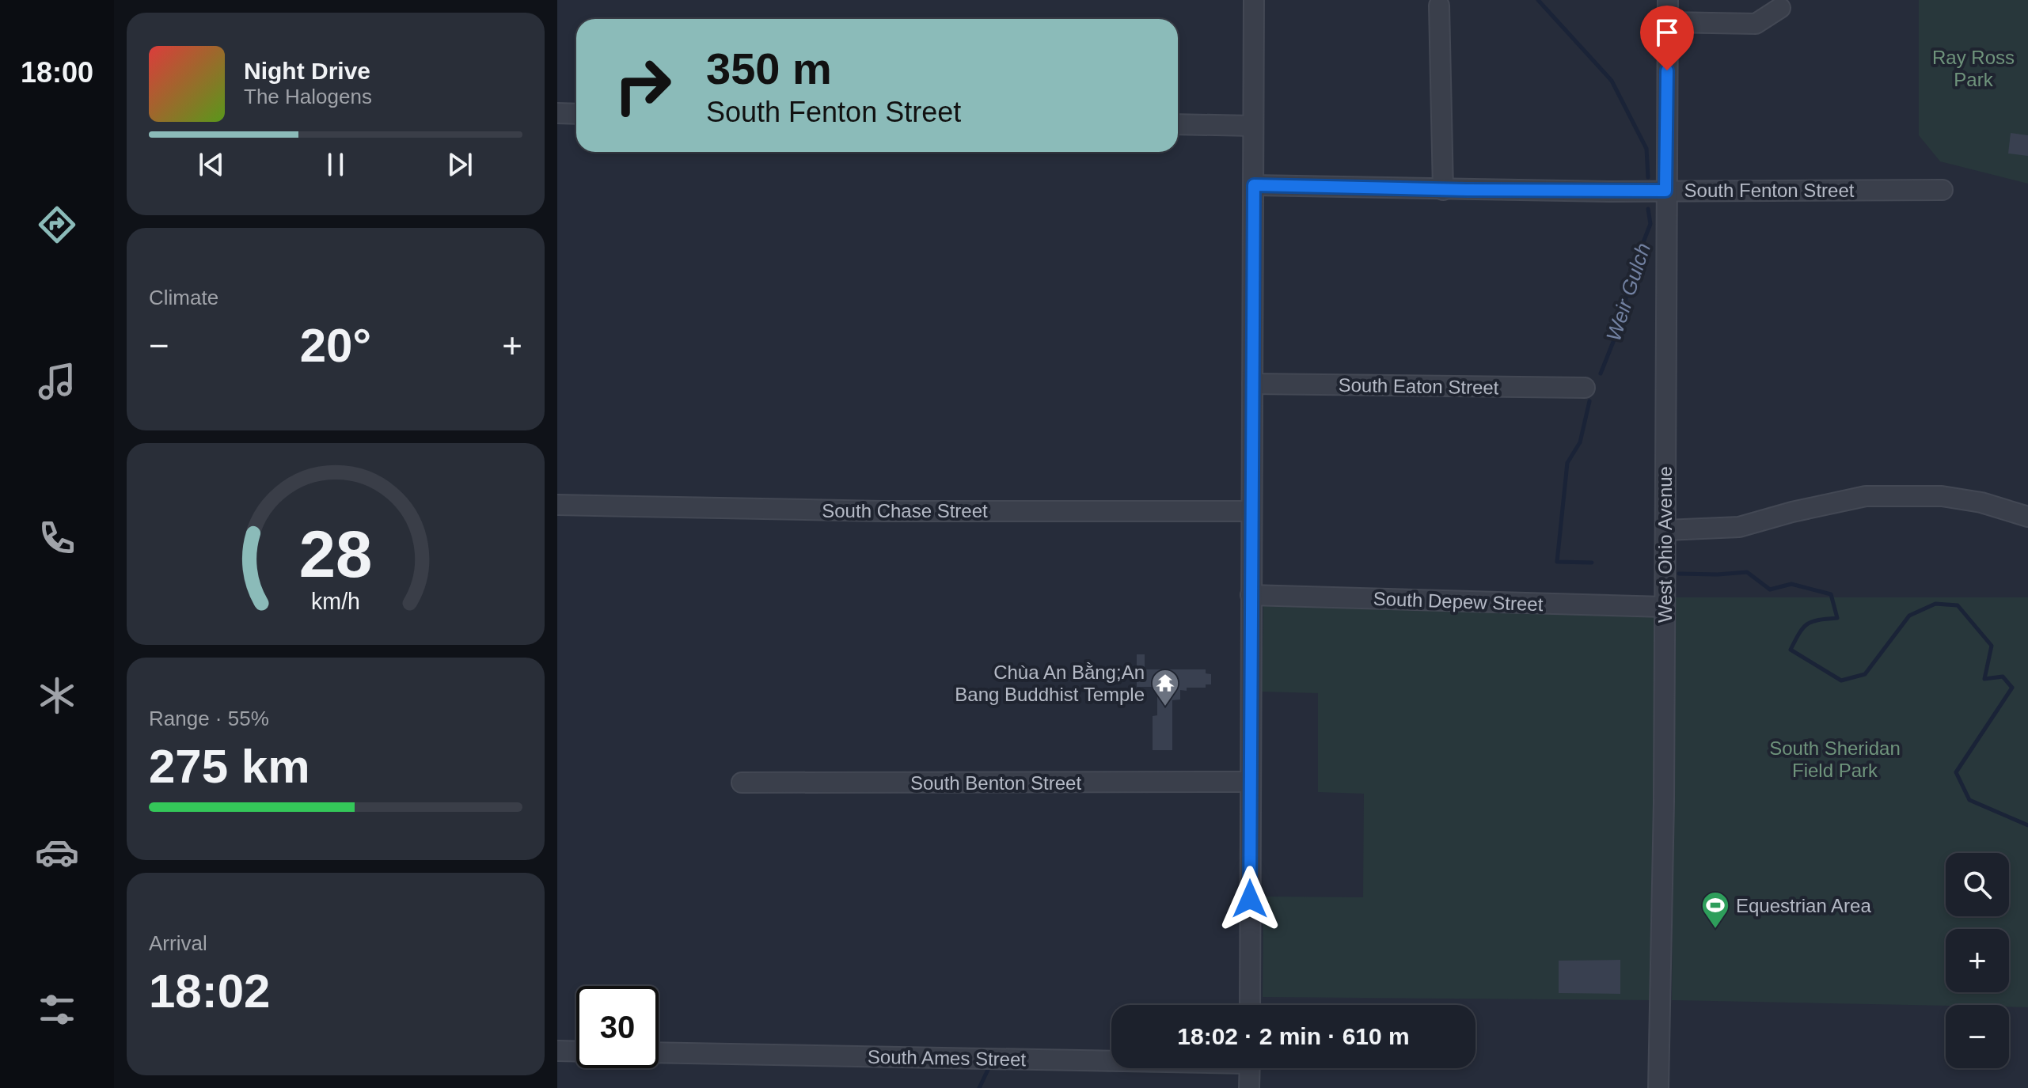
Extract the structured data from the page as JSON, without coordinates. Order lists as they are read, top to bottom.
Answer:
{
  "streets": {
    "street": [
      "South Fenton Street",
      "South Eaton Street",
      "South Chase Street",
      "West Ohio Avenue",
      "South Depew Street",
      "South Benton Street",
      "South Ames Street"
    ]
  },
  "crossings": [
    ["South Fenton Street", "West Ohio Avenue"],
    ["West Ohio Avenue", "South Depew Street"]
  ],
  "water": ["Weir Gulch"],
  "parks": ["Ray Ross Park", "South Sheridan Field Park"],
  "places": {
    "temple": ["Chùa An Bằng;An Bang Buddhist Temple"],
    "sports": ["Equestrian Area"]
  },
  "page": {
    "tabs": "18:00",
    "turn": ["350 m", "South Fenton Street"],
    "song": ["Night Drive", "The Halogens"],
    "tile": [
      "Climate",
      ["Range · 55%", "275 km"],
      ["Arrival", "18:02"]
    ],
    "heat": ["−", "20°", "+"],
    "map_buttons": ["+", "−"],
    "limit": "30",
    "trip": "18:02 · 2 min · 610 m",
    "gauge": ["28", "km/h"]
  }
}
